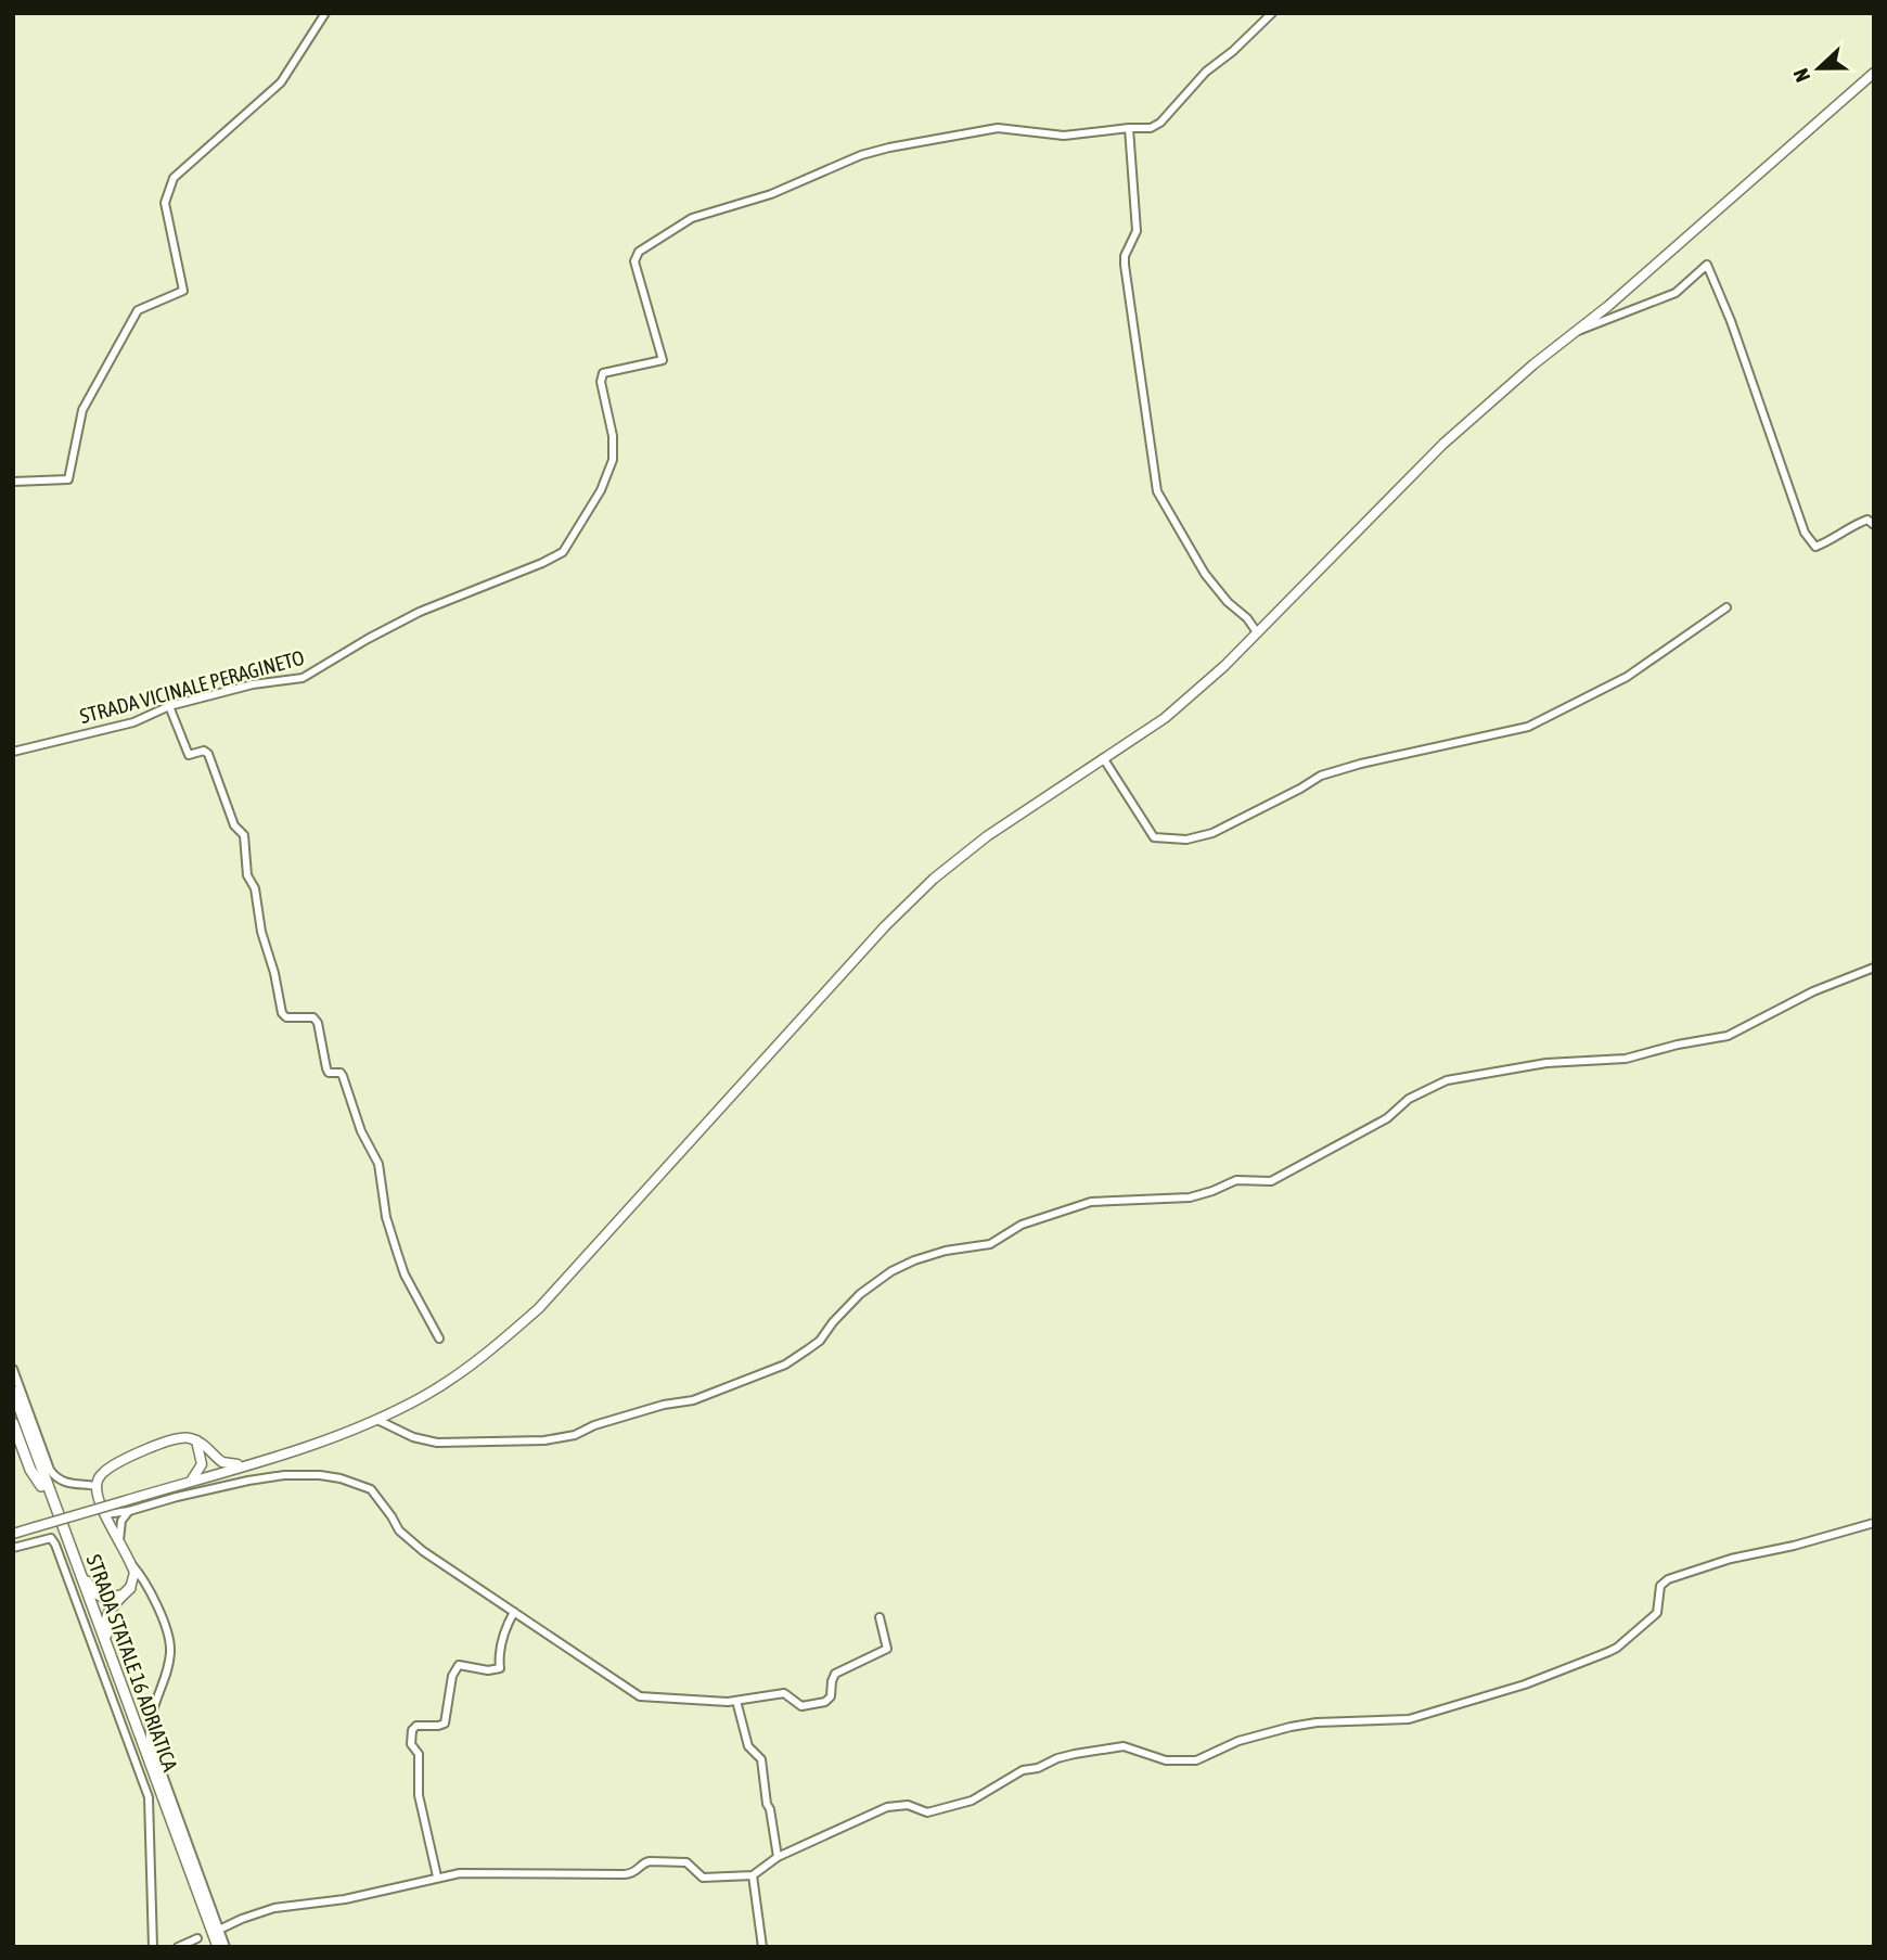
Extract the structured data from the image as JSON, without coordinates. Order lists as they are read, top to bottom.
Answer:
{
  "streets": {
    "highway": ["STRADA STATALE 16 ADRIATICA"],
    "street": ["STRADA VICINALE PERAGINETO"]
  },
  "north": "left"
}
